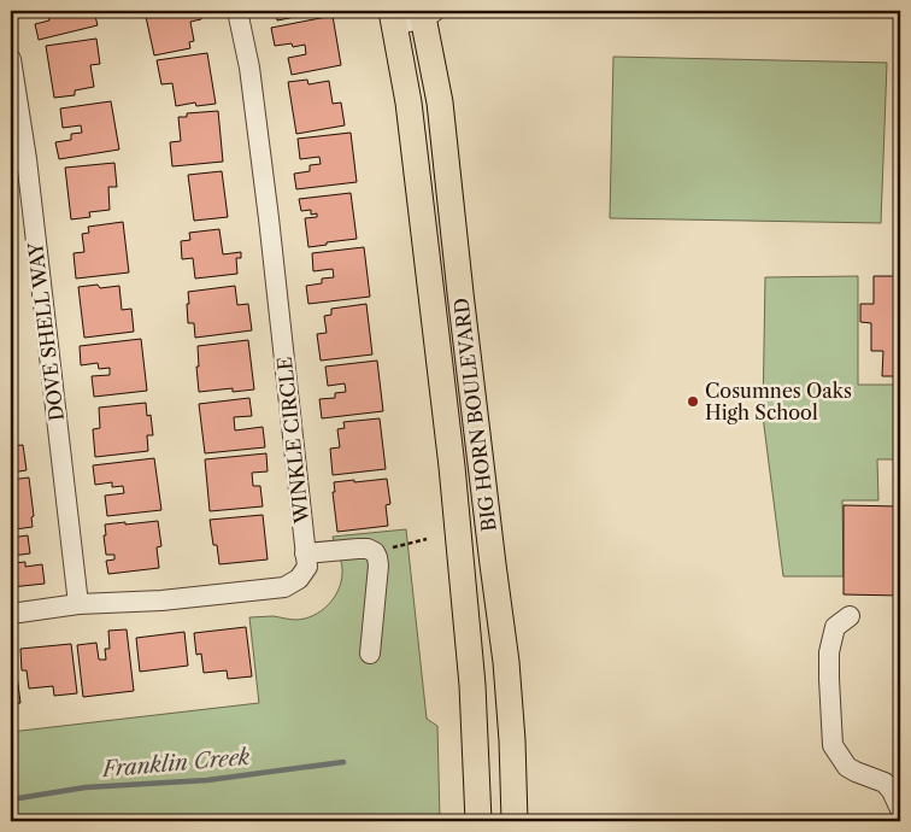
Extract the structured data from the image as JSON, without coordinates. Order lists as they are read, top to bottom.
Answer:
{
  "streets": {
    "main road": ["BIG HORN BOULEVARD"],
    "street": ["DOVE SHELL WAY", "WINKLE CIRCLE"]
  },
  "crossings": [
    ["DOVE SHELL WAY", "WINKLE CIRCLE"]
  ],
  "water": ["Franklin Creek"],
  "places": ["Cosumnes Oaks High School"]
}
